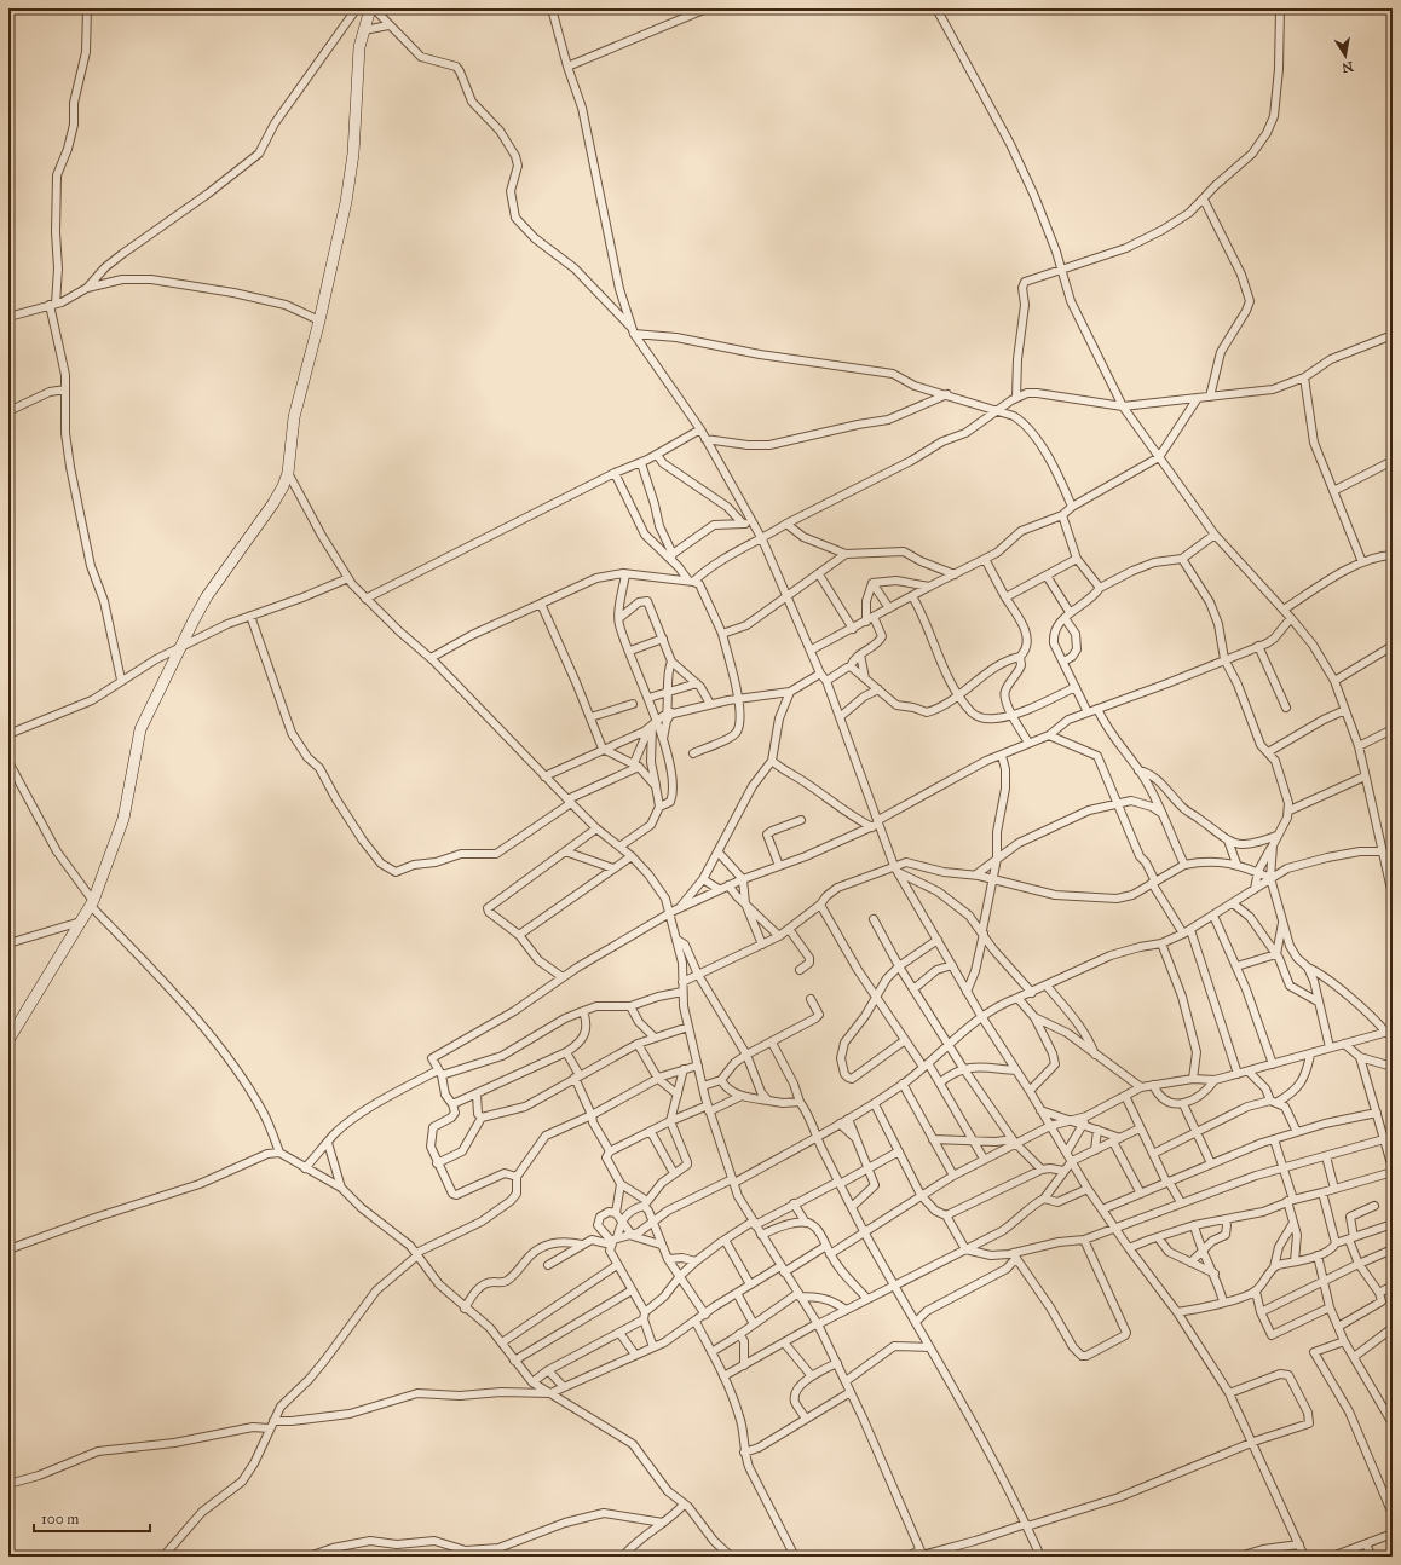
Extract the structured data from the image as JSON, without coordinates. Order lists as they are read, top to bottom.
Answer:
{
  "scale_bar": "100 m",
  "north": "bottom"
}
